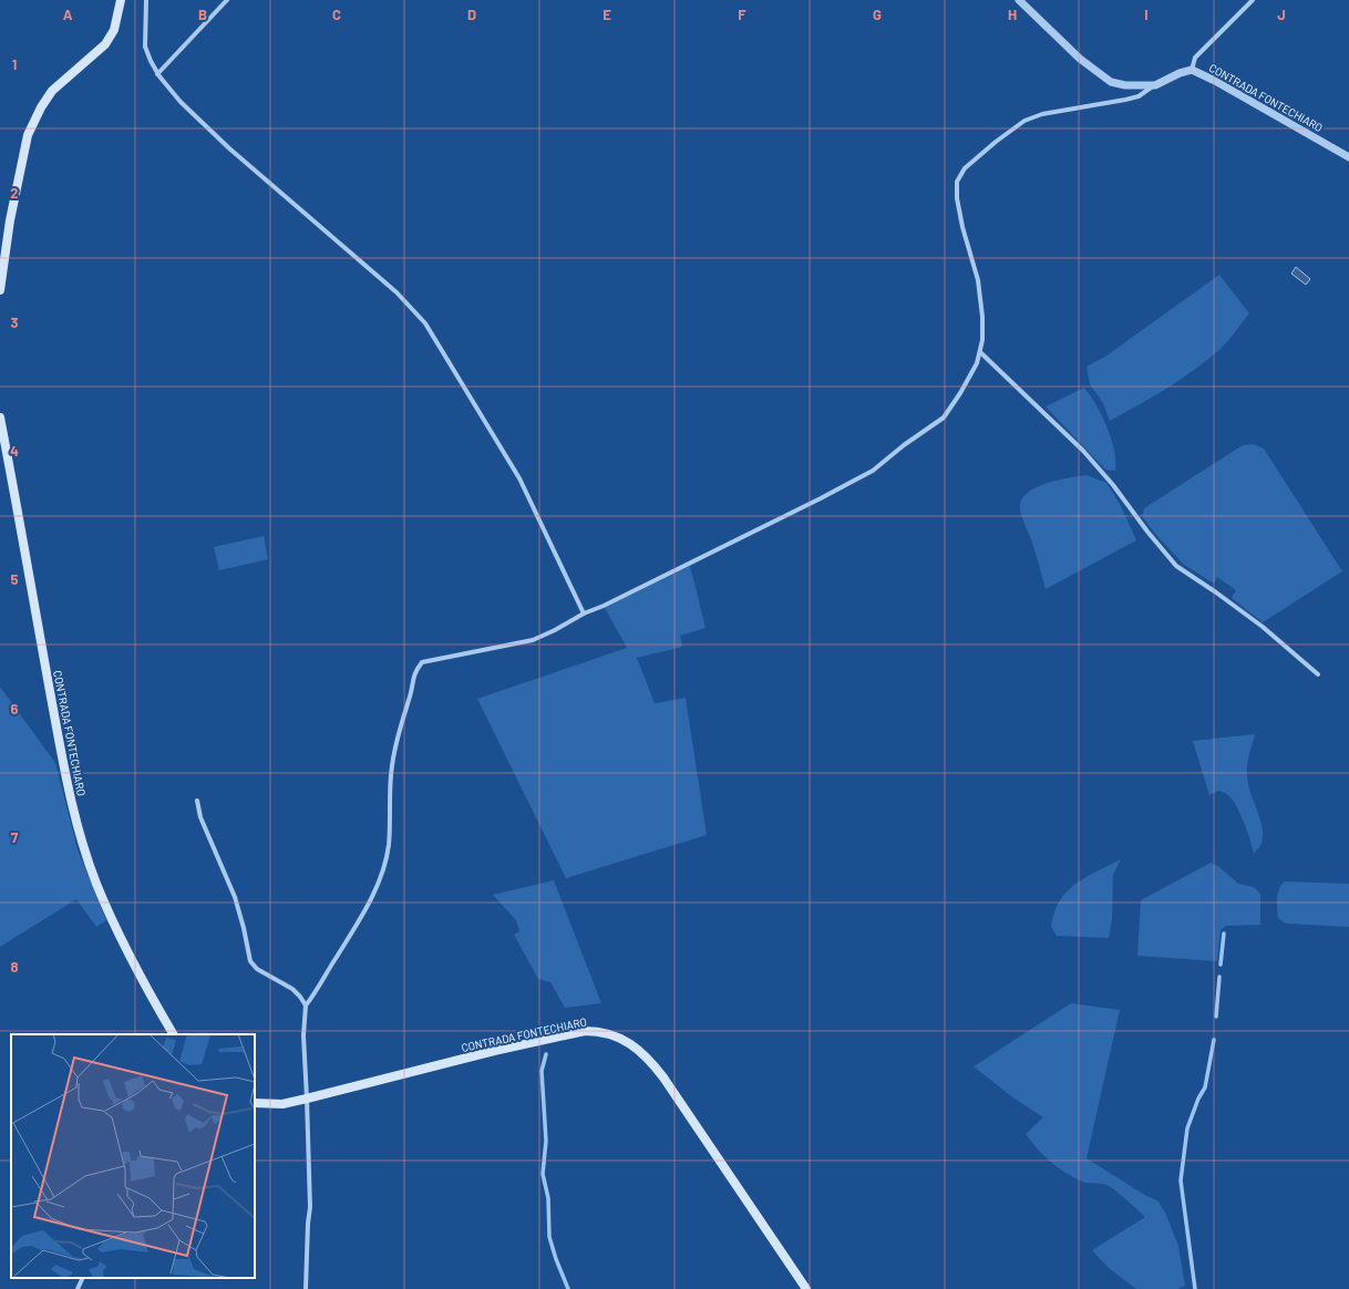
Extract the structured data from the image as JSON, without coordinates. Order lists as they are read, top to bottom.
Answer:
{
  "streets": {
    "main road": ["CONTRADA FONTECHIARO"]
  },
  "grid": {
    "columns": [
      "A",
      "B",
      "C",
      "D",
      "E",
      "F",
      "G",
      "H",
      "I",
      "J"
    ],
    "rows": [
      "1",
      "2",
      "3",
      "4",
      "5",
      "6",
      "7",
      "8"
    ]
  }
}
